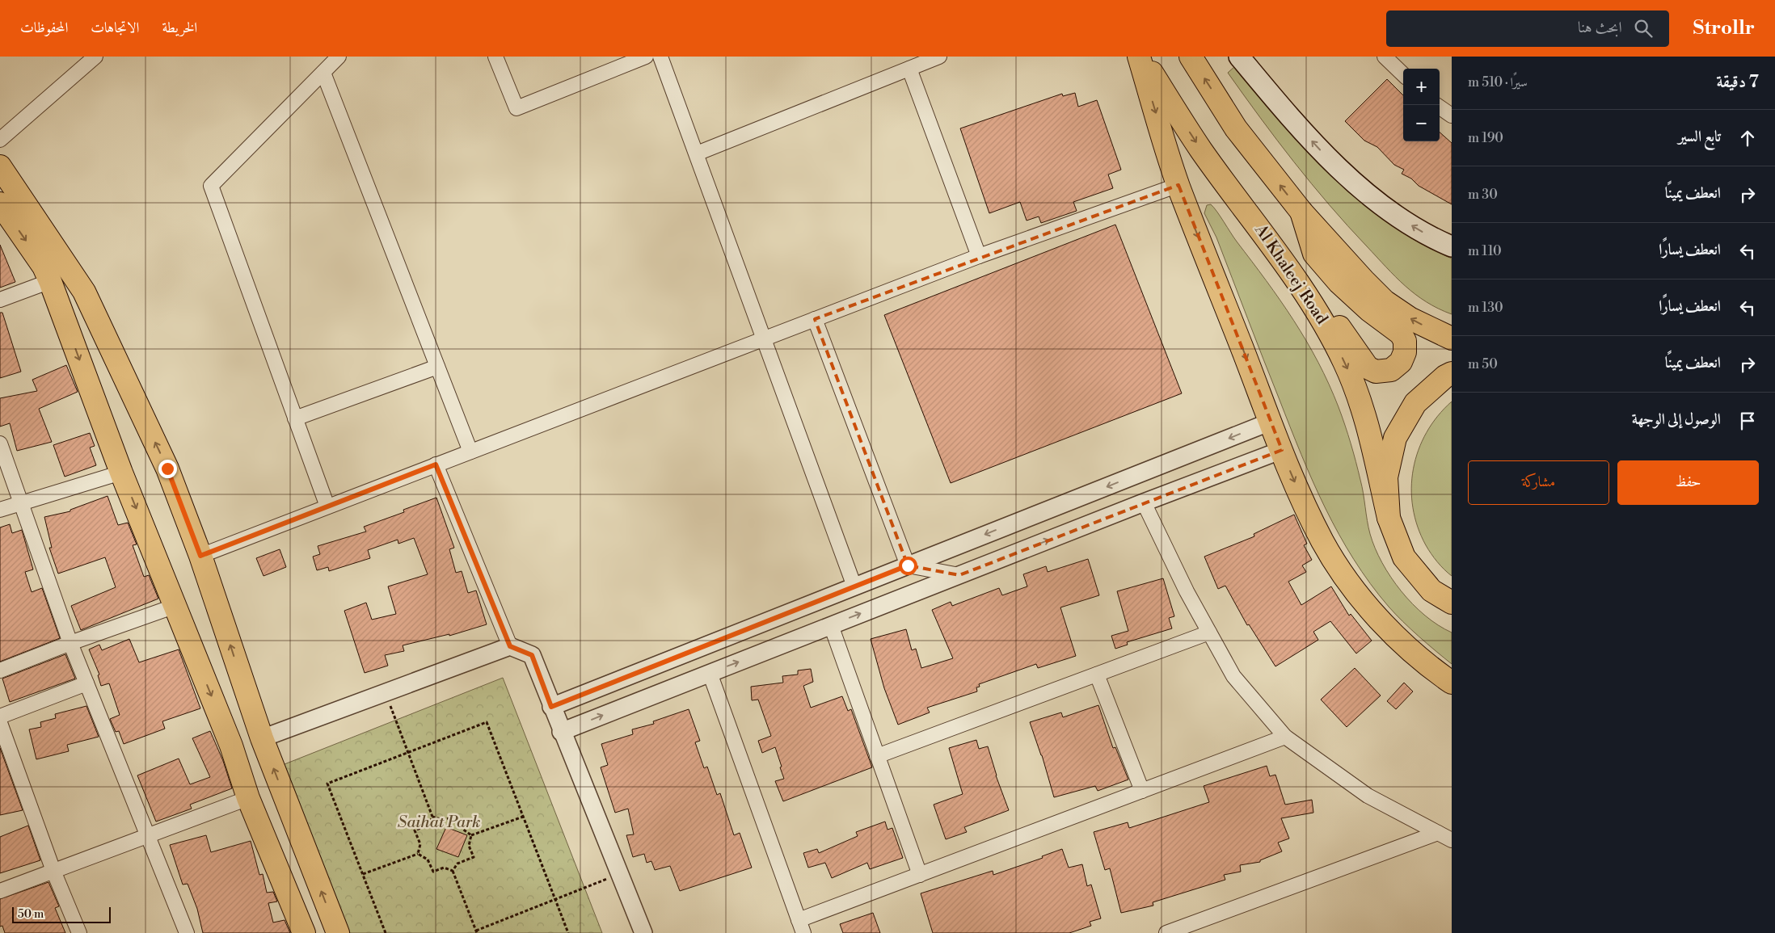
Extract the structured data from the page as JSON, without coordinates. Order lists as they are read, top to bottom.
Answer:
{
  "streets": {
    "main road": ["Al Khaleej Road"]
  },
  "parks": ["Saihat Park"],
  "scale_bar": "50 m",
  "page": {
    "header": "Strollr",
    "search": "ابحث هنا",
    "nav": ["الخريطة", "الاتجاهات", "المحفوظات"],
    "heading": ["7 دقيقة", "سيرًا · 510 m"],
    "map_buttons": ["+", "−"],
    "list": [
      ["تابع السير", "190 m"],
      ["انعطف يمينًا", "30 m"],
      ["انعطف يسارًا", "110 m"],
      ["انعطف يسارًا", "130 m"],
      ["انعطف يمينًا", "50 m"],
      "الوصول إلى الوجهة"
    ],
    "buttons": ["حفظ", "مشاركة"],
    "scale": "50 m"
  }
}
